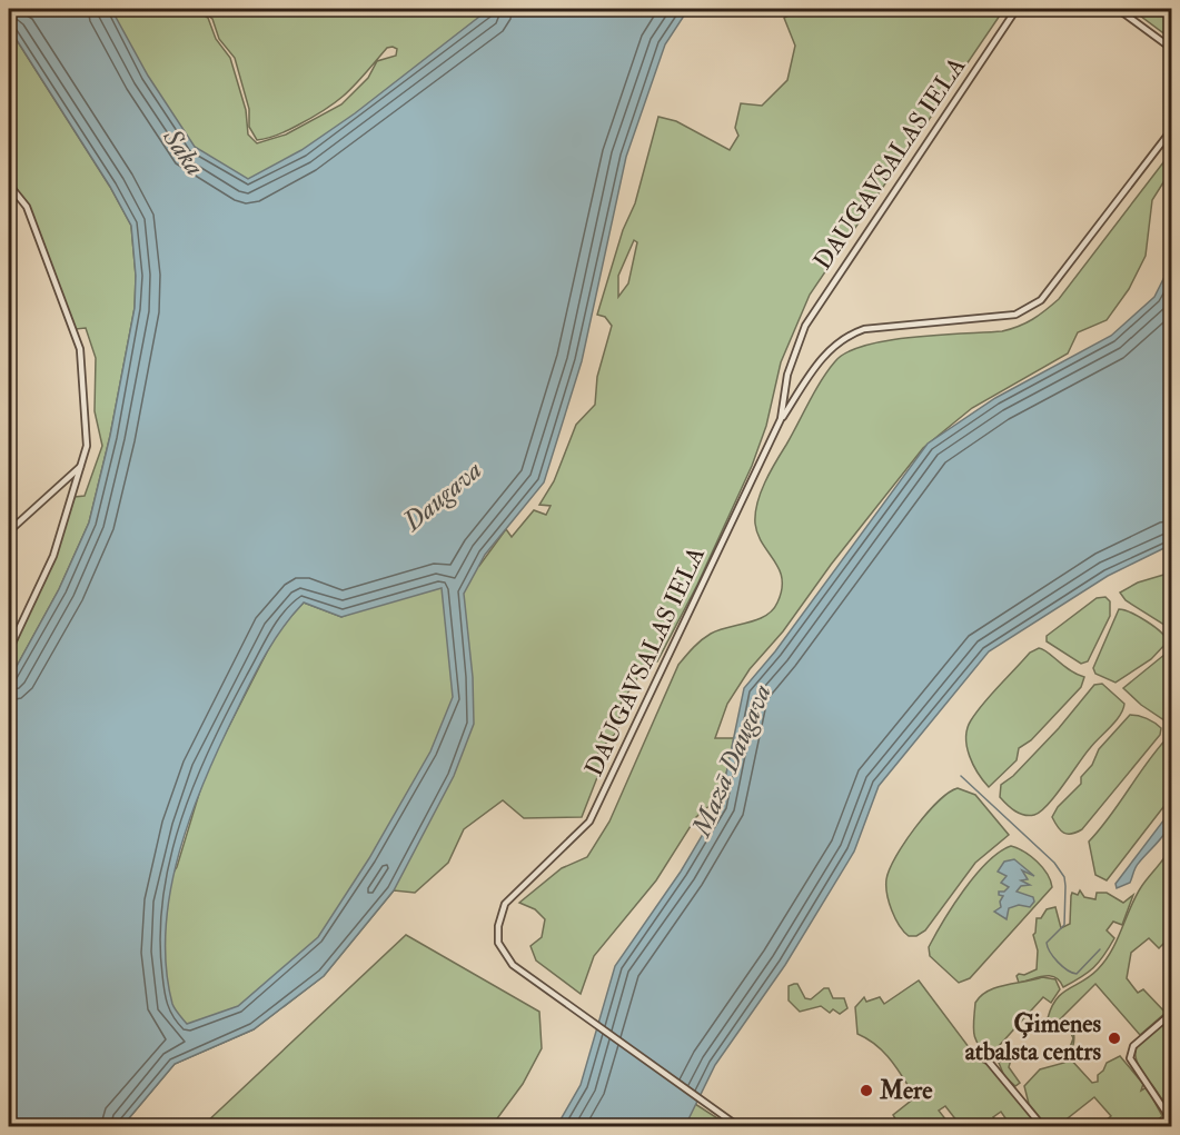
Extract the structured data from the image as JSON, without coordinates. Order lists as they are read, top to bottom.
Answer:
{
  "streets": {
    "street": ["DAUGAVSALAS IELA"]
  },
  "water": ["Saka", "Daugava", "Mazā Daugava"],
  "places": ["Ģimenes atbalsta centrs", "Mere"]
}
